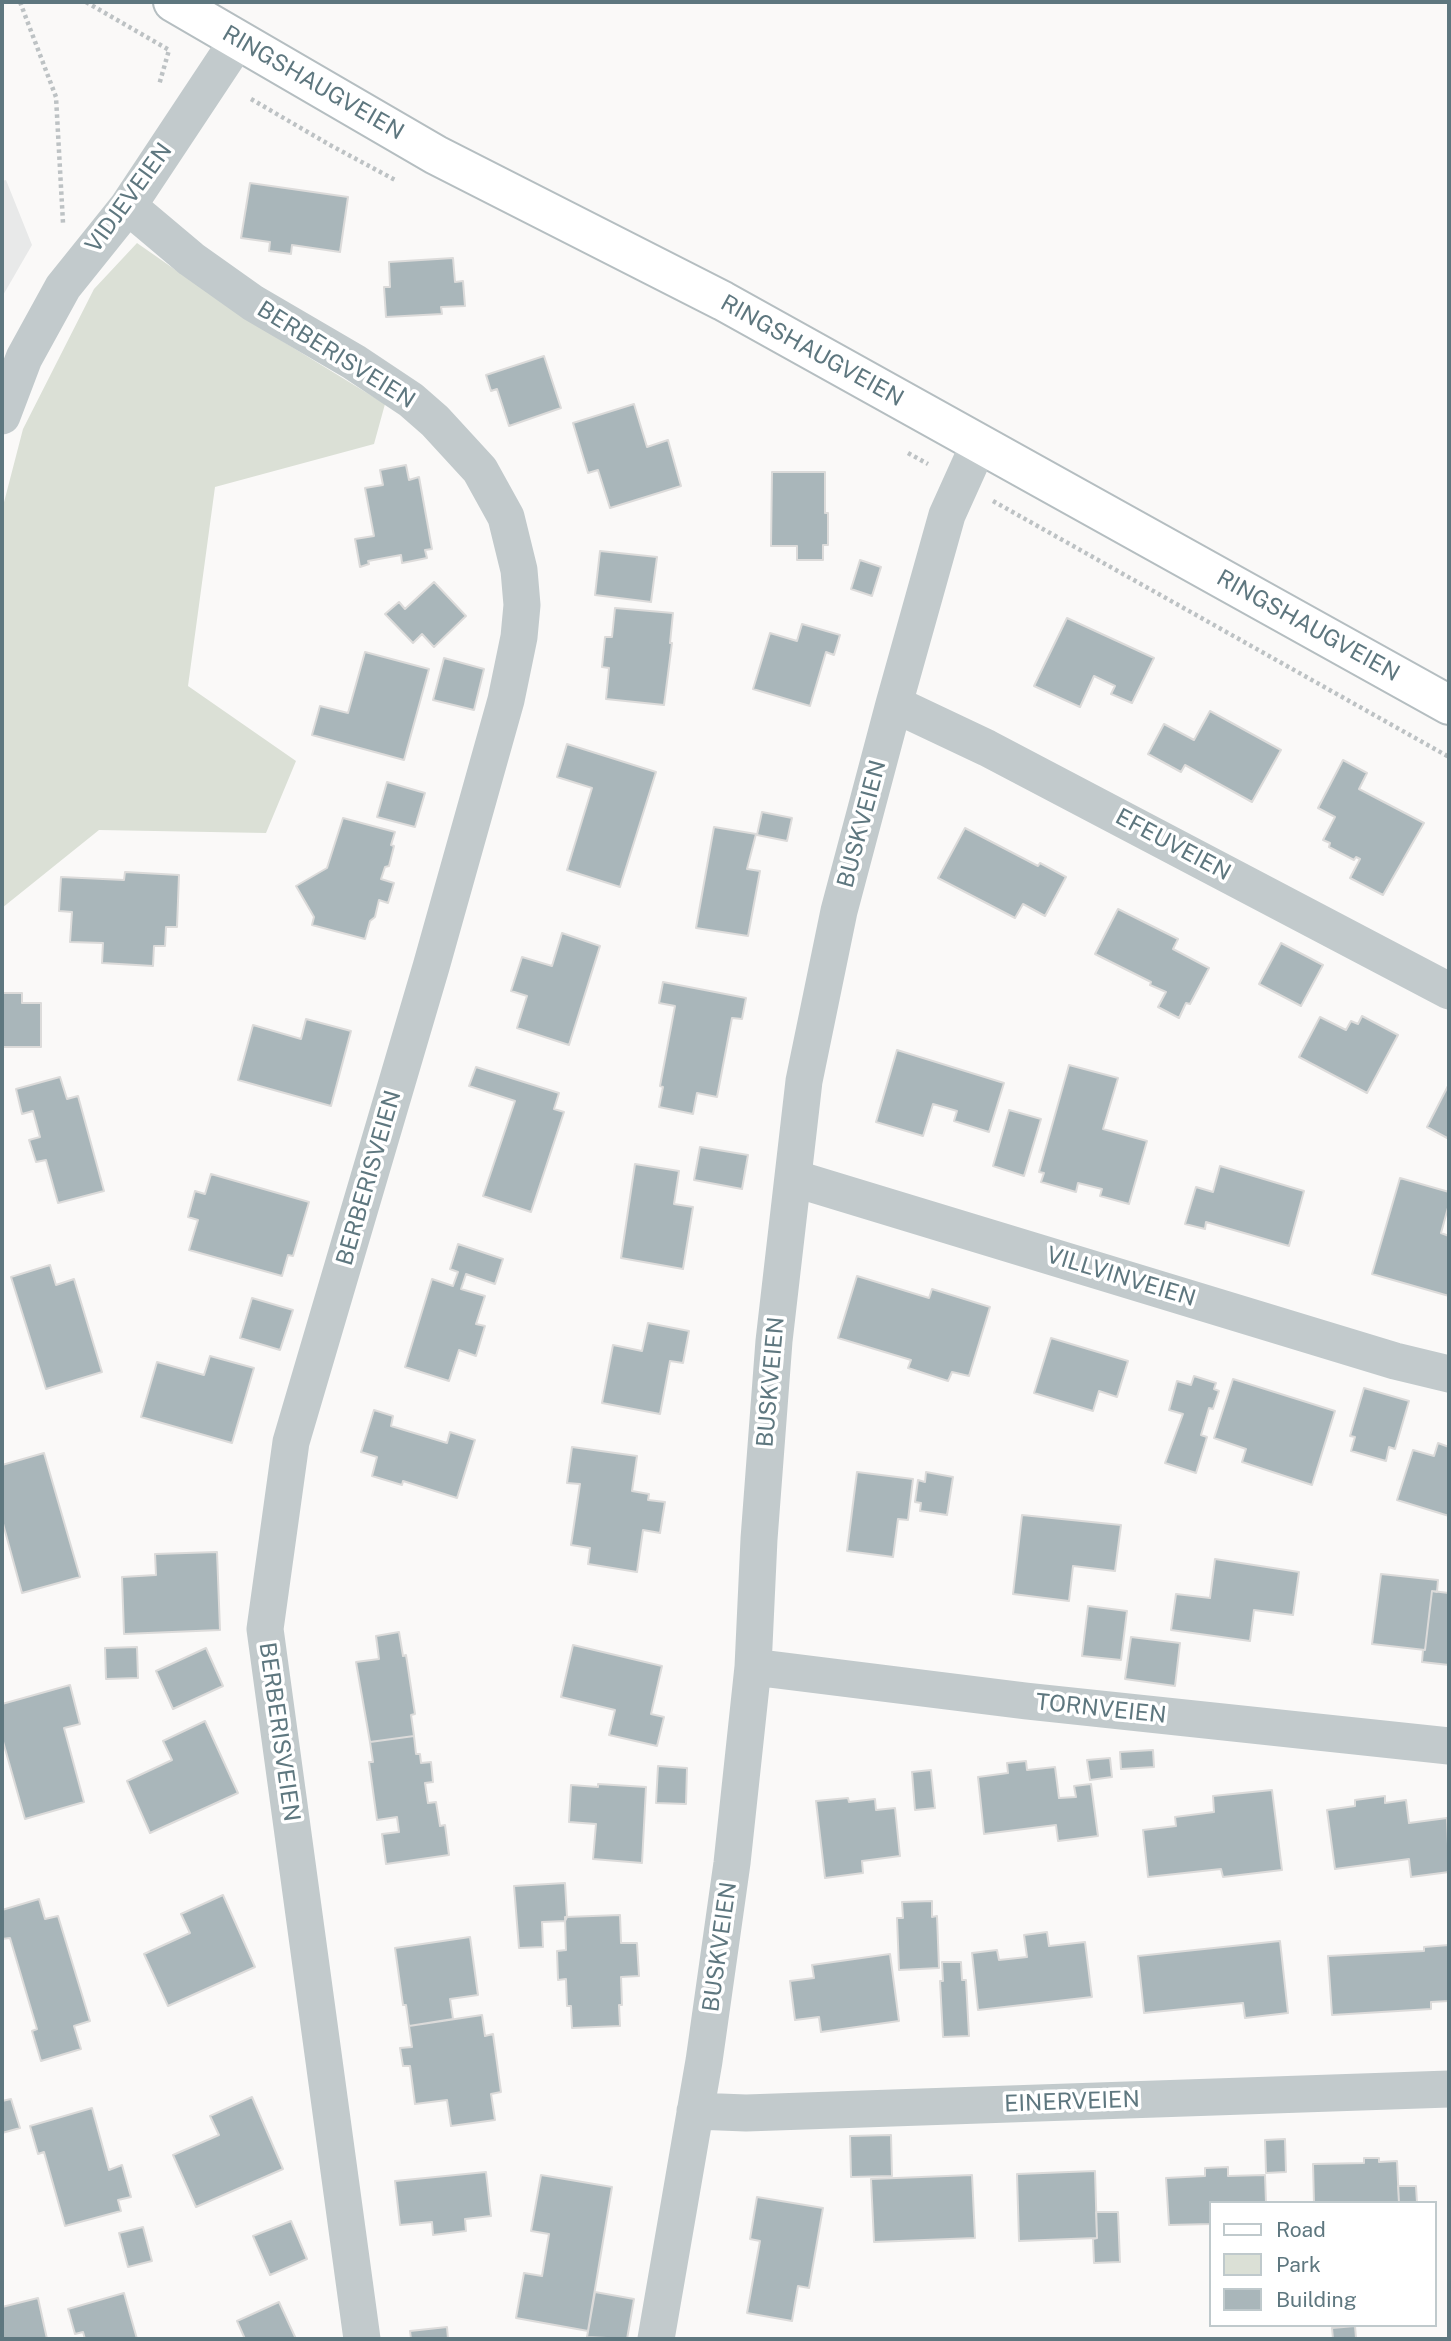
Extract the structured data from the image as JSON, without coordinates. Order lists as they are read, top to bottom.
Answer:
{
  "streets": {
    "main road": ["RINGSHAUGVEIEN"],
    "street": [
      "VIDJEVEIEN",
      "BERBERISVEIEN",
      "BUSKVEIEN",
      "EFEUVEIEN",
      "VILLVINVEIEN",
      "TORNVEIEN",
      "EINERVEIEN"
    ]
  },
  "crossings": [
    ["RINGSHAUGVEIEN", "VIDJEVEIEN"],
    ["RINGSHAUGVEIEN", "BUSKVEIEN"],
    ["VIDJEVEIEN", "BERBERISVEIEN"],
    ["BUSKVEIEN", "EFEUVEIEN"],
    ["BUSKVEIEN", "VILLVINVEIEN"],
    ["BUSKVEIEN", "TORNVEIEN"],
    ["BUSKVEIEN", "EINERVEIEN"]
  ],
  "legend": ["Road", "Park", "Building"]
}
